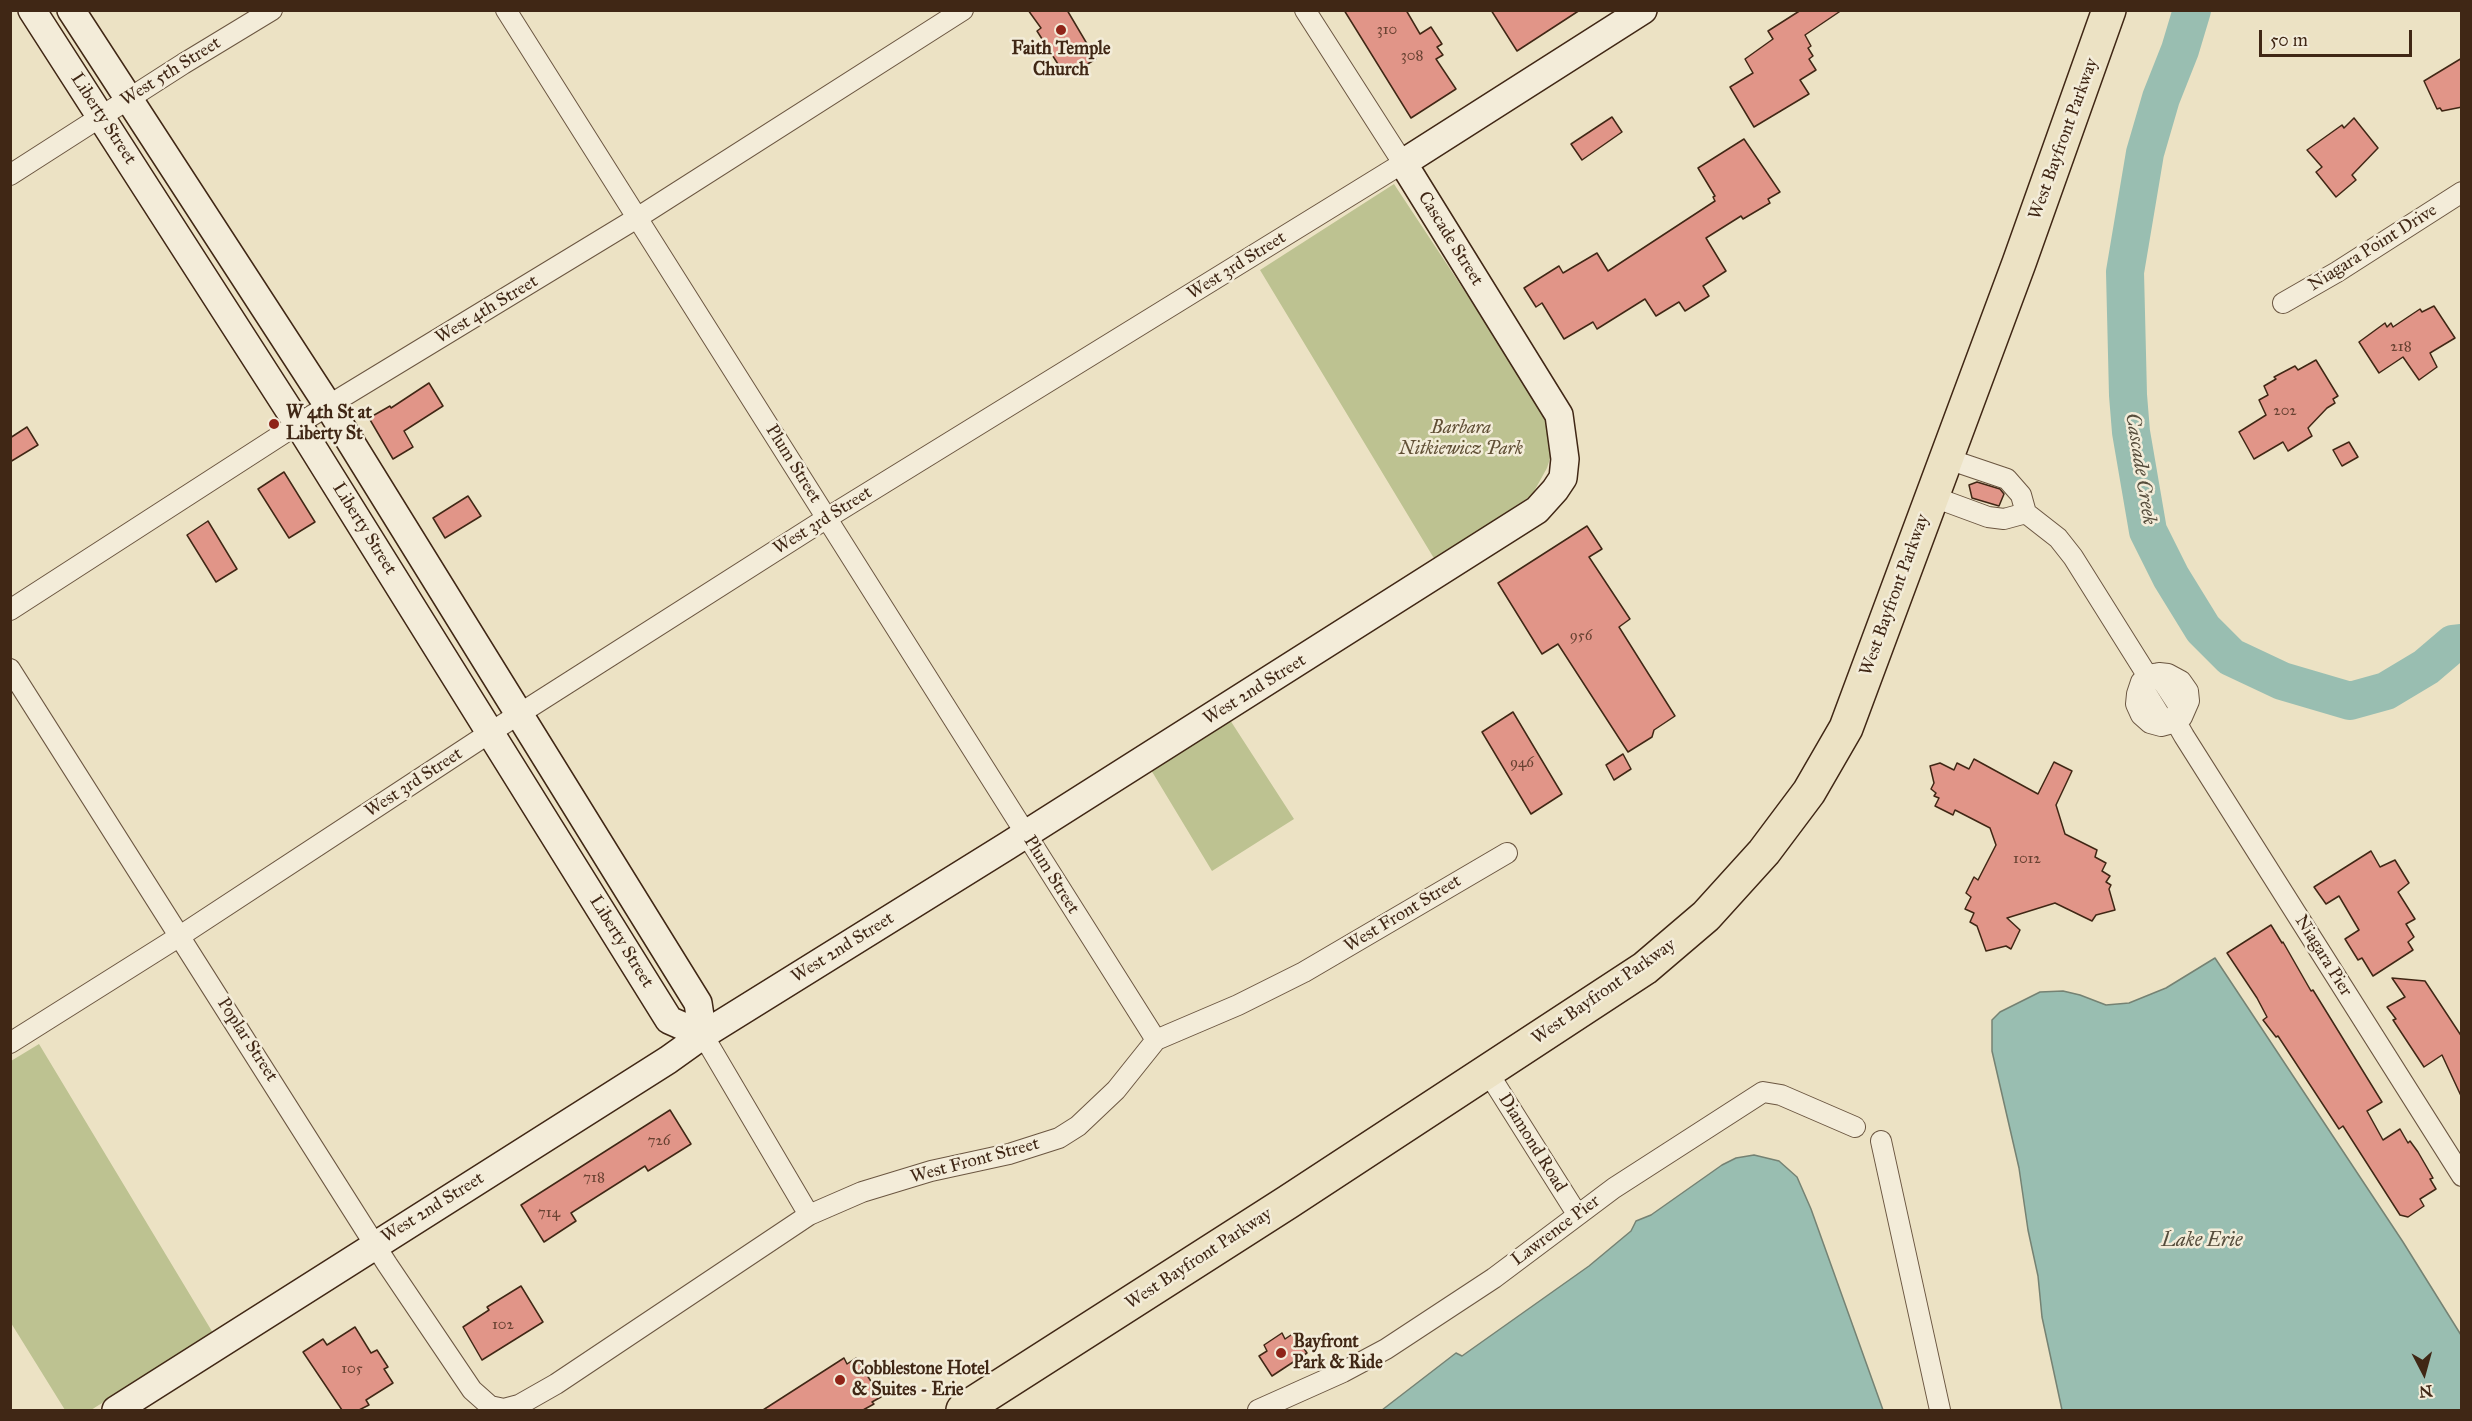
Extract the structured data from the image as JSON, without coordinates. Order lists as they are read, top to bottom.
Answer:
{
  "streets": {
    "highway": ["West Bayfront Parkway"],
    "street": [
      "West 5th Street",
      "Liberty Street",
      "Cascade Street",
      "Niagara Point Drive",
      "West 3rd Street",
      "West 4th Street",
      "Plum Street",
      "West 2nd Street",
      "West Front Street",
      "Niagara Pier",
      "Poplar Street",
      "Diamond Road",
      "Lawrence Pier"
    ]
  },
  "crossings": [
    ["West 5th Street", "Liberty Street"],
    ["Liberty Street", "West 3rd Street"],
    ["Liberty Street", "West 4th Street"],
    ["Liberty Street", "West 2nd Street"],
    ["Liberty Street", "West Front Street"],
    ["West Bayfront Parkway", "Diamond Road"],
    ["Cascade Street", "West 3rd Street"],
    ["Cascade Street", "West 2nd Street"],
    ["West 3rd Street", "Plum Street"],
    ["West 3rd Street", "Poplar Street"],
    ["West 4th Street", "Plum Street"],
    ["Plum Street", "West 2nd Street"],
    ["Plum Street", "West Front Street"],
    ["West 2nd Street", "Poplar Street"],
    ["West Front Street", "Poplar Street"],
    ["Diamond Road", "Lawrence Pier"]
  ],
  "water": ["Cascade Creek", "Lake Erie"],
  "parks": ["Barbara Nitkiewicz Park"],
  "places": [
    "Faith Temple Church",
    "W 4th St at Liberty St",
    "Bayfront Park & Ride",
    "Cobblestone Hotel & Suites - Erie"
  ],
  "house_numbers": [
    "310",
    "308",
    "218",
    "202",
    "956",
    "946",
    "1012",
    "726",
    "718",
    "714",
    "102",
    "105"
  ],
  "scale_bar": "50 m",
  "north": "bottom"
}
